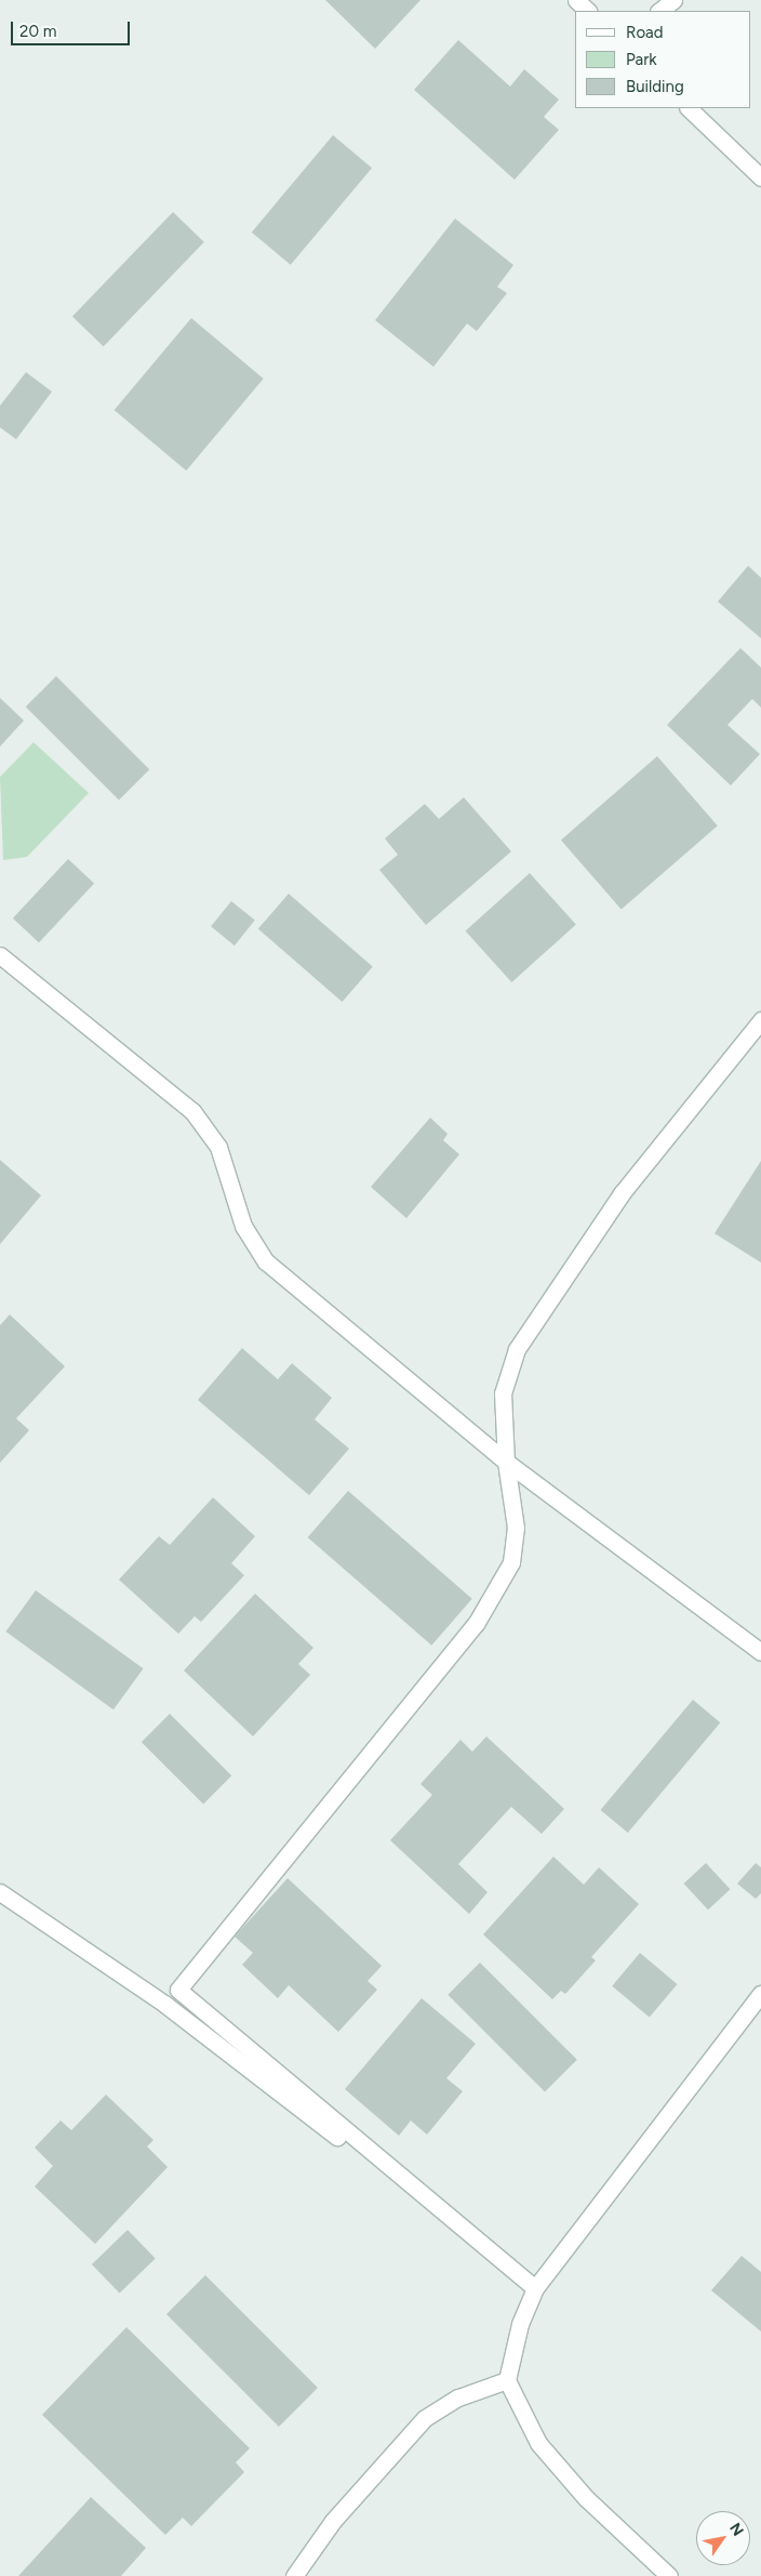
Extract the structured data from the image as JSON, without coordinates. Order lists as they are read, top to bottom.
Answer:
{
  "legend": ["Road", "Park", "Building"],
  "scale_bar": "20 m",
  "north": "top right"
}
